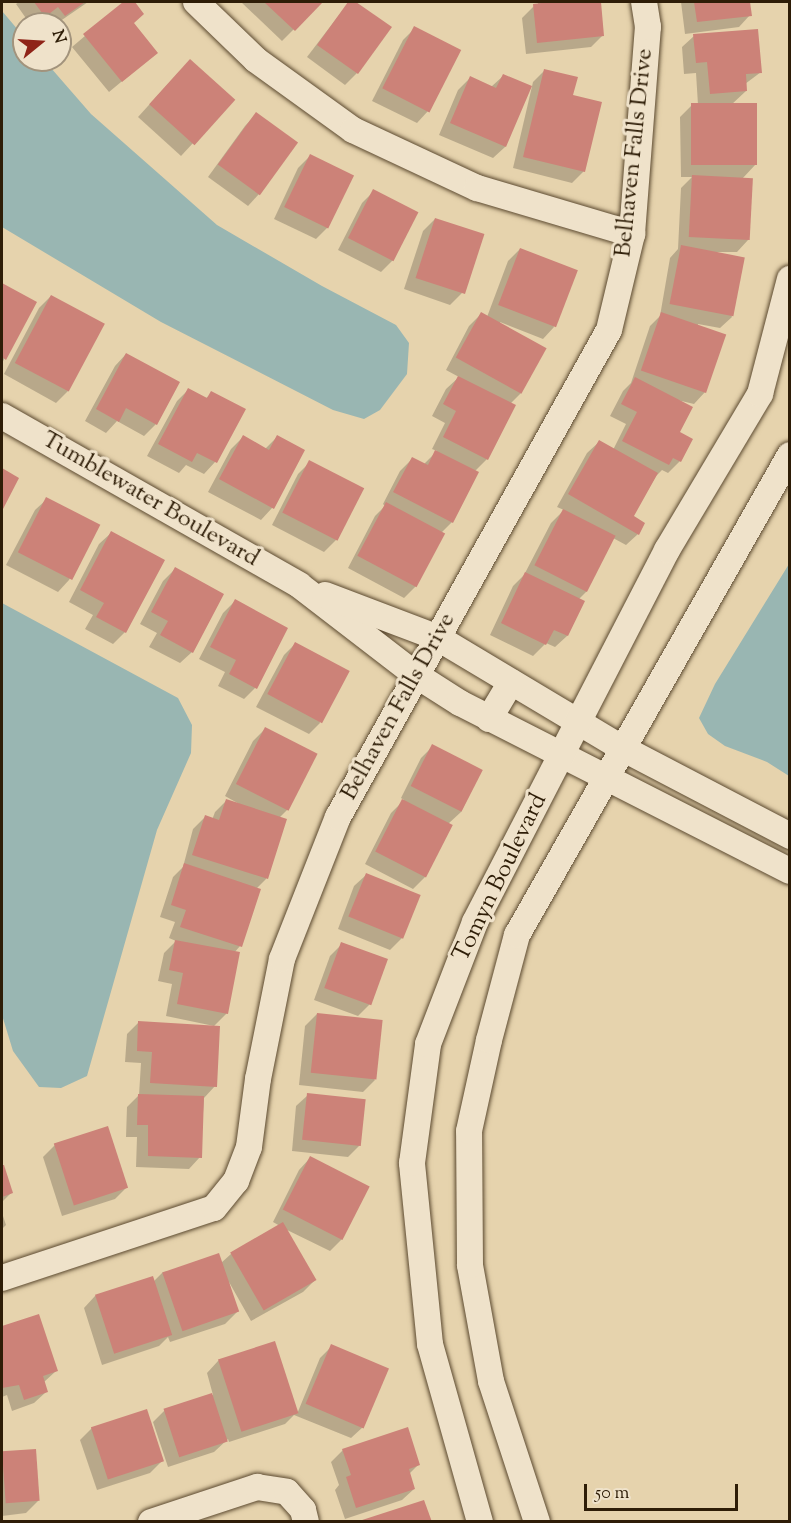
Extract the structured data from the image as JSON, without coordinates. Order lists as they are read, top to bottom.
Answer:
{
  "streets": {
    "street": ["Belhaven Falls Drive", "Tumblewater Boulevard", "Tomyn Boulevard"]
  },
  "crossings": [
    ["Belhaven Falls Drive", "Tumblewater Boulevard"],
    ["Tumblewater Boulevard", "Tomyn Boulevard"]
  ],
  "scale_bar": "50 m",
  "north": "right"
}
